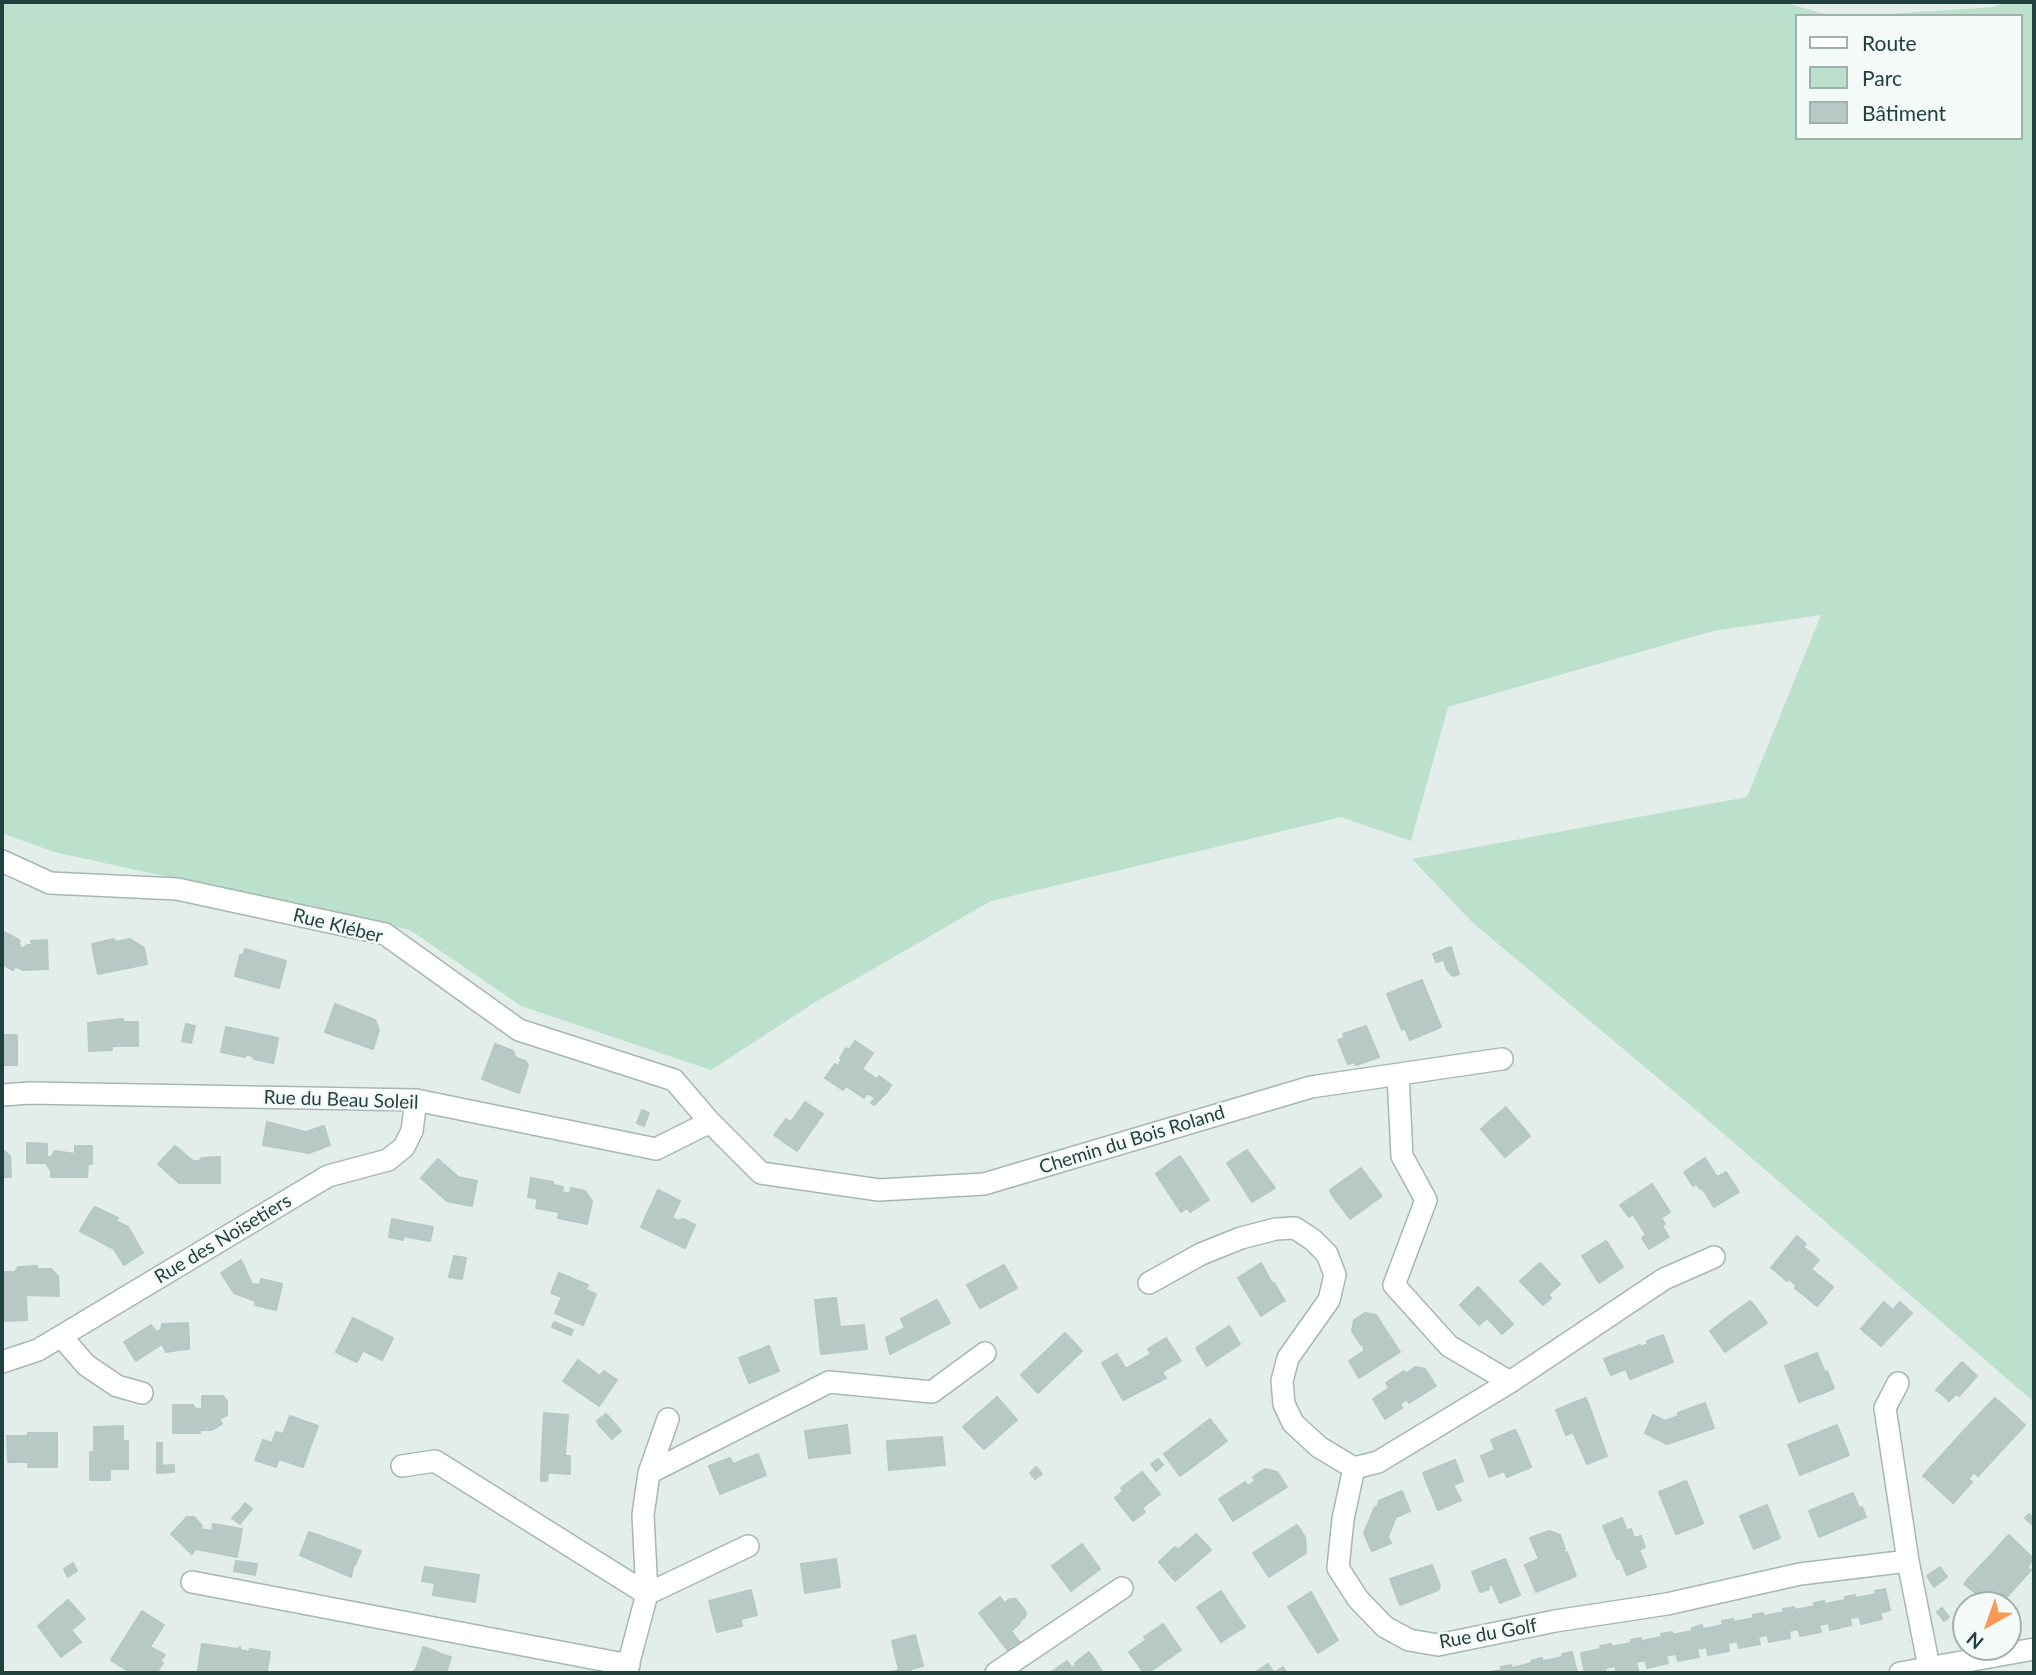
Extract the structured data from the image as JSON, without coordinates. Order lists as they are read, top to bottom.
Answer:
{
  "streets": {
    "street": [
      "Rue Kléber",
      "Rue du Beau Soleil",
      "Chemin du Bois Roland",
      "Rue des Noisetiers",
      "Rue du Golf"
    ]
  },
  "crossings": [
    ["Rue Kléber", "Rue du Beau Soleil"],
    ["Rue Kléber", "Chemin du Bois Roland"],
    ["Rue du Beau Soleil", "Rue des Noisetiers"]
  ],
  "legend": ["Route", "Parc", "Bâtiment"],
  "north": "bottom left"
}
